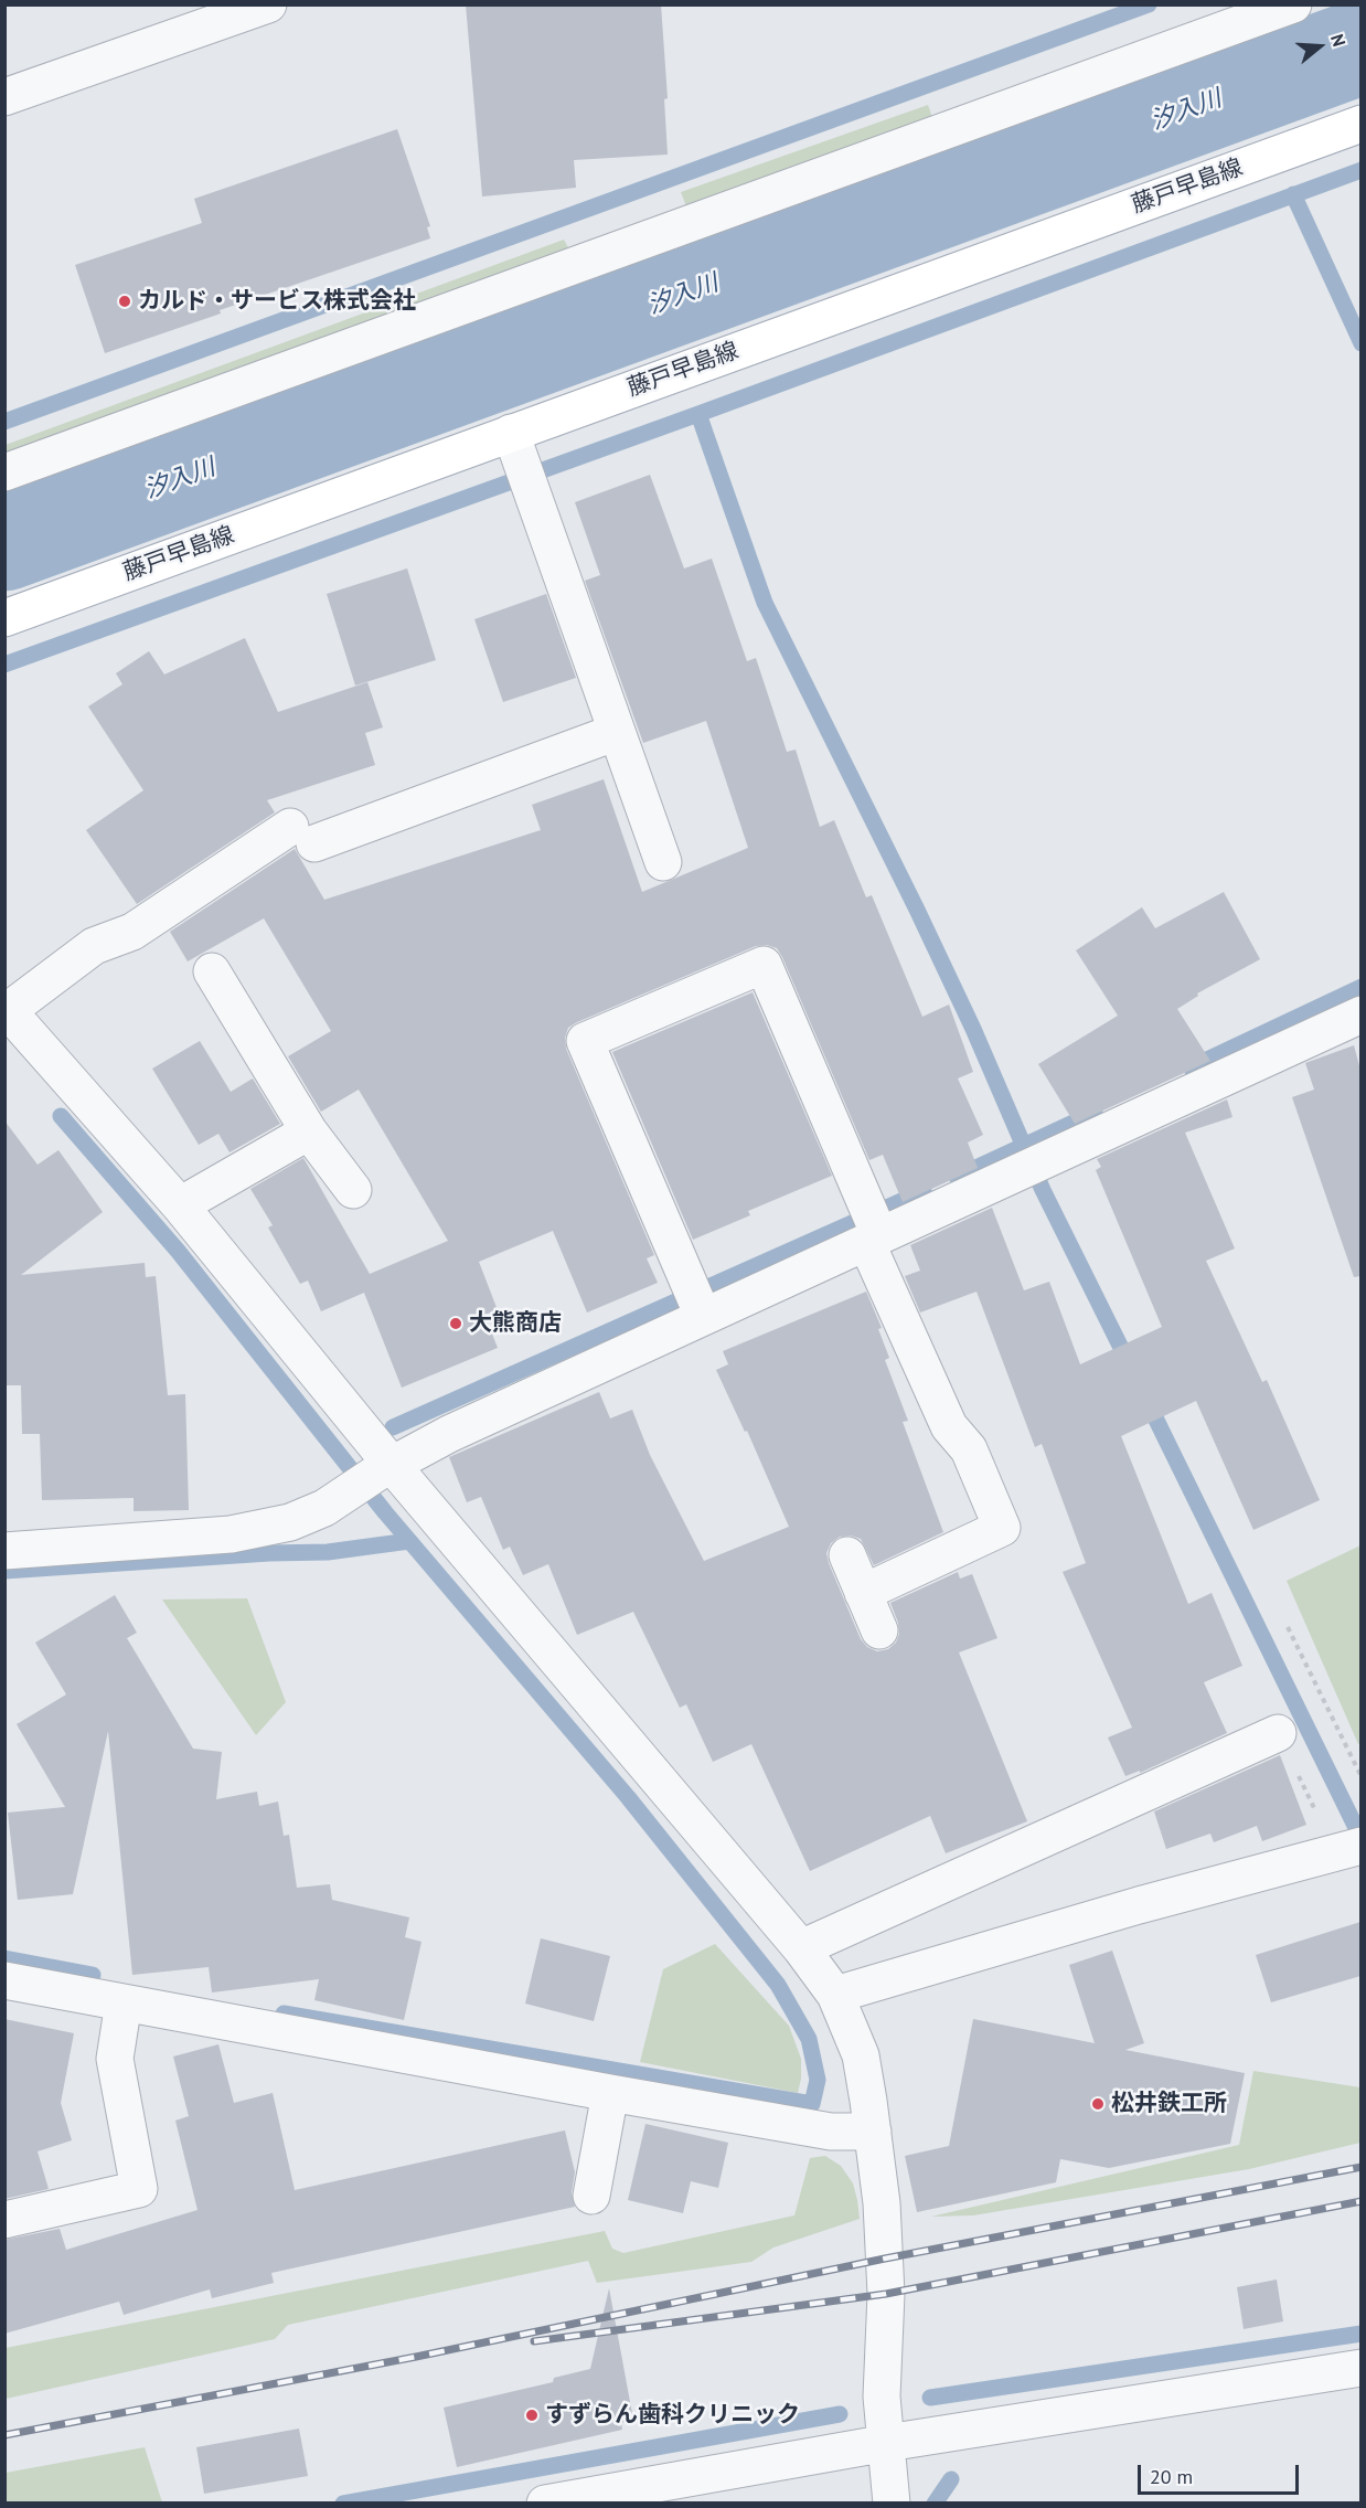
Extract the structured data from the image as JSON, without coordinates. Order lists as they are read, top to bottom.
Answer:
{
  "streets": {
    "main road": ["藤戸早島線"]
  },
  "water": ["汐入川"],
  "places": [
    "カルド・サービス株式会社",
    "大熊商店",
    "松井鉄工所",
    "すずらん歯科クリニック"
  ],
  "scale_bar": "20 m",
  "north": "right"
}
